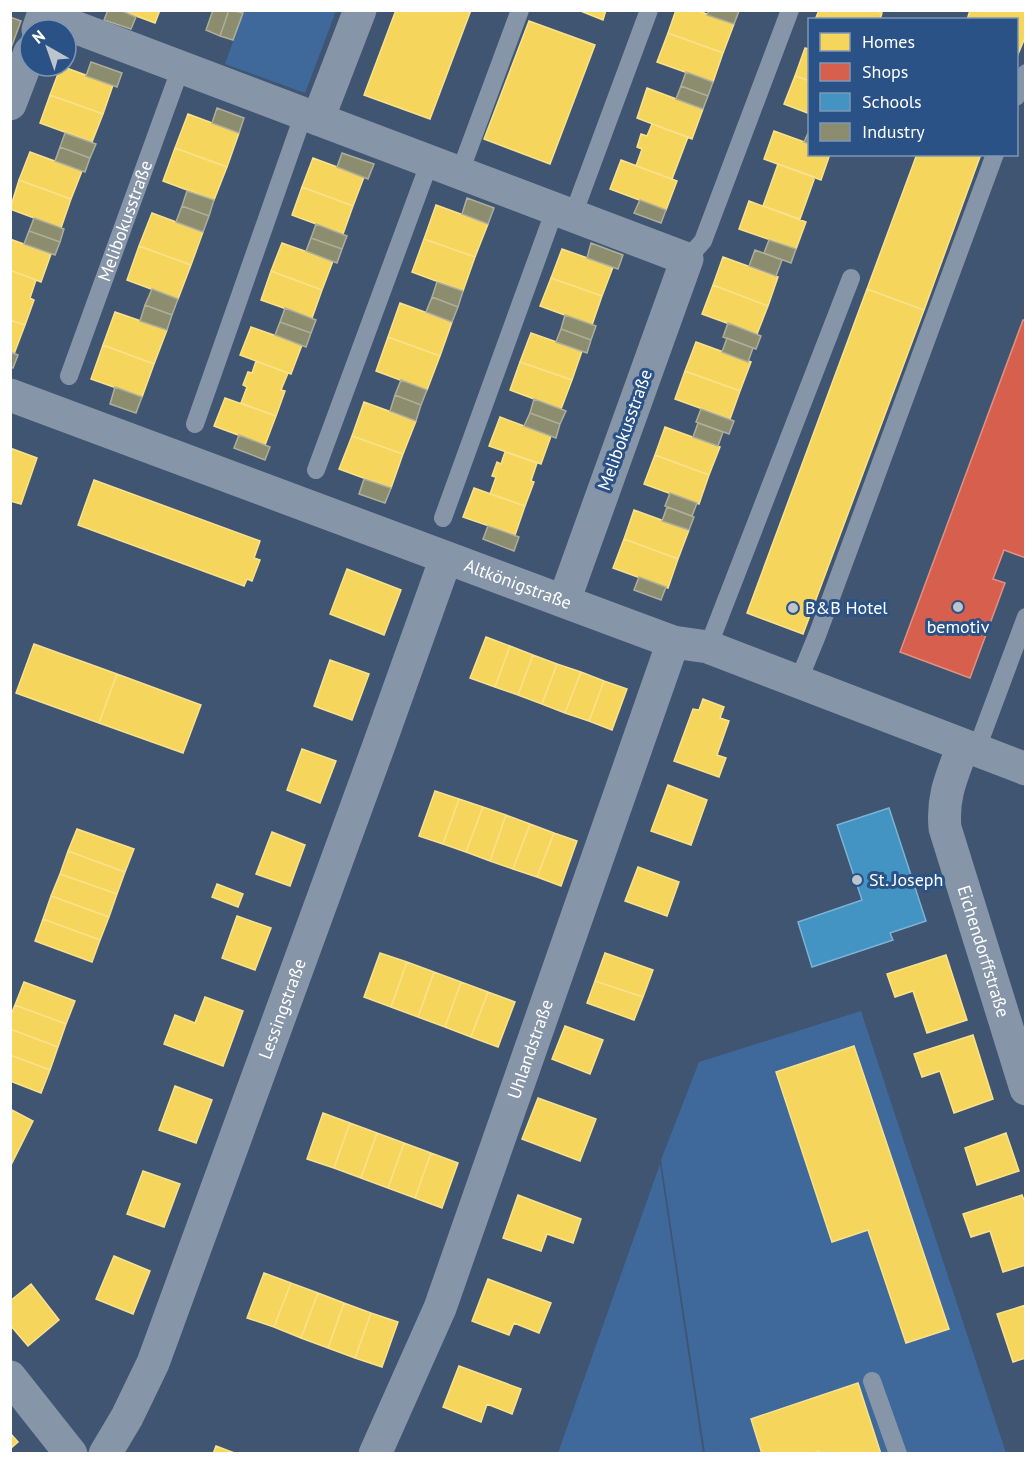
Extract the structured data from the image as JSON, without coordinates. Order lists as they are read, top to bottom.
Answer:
{
  "streets": {
    "street": [
      "Melibokusstraße",
      "Altkönigstraße",
      "Eichendorffstraße",
      "Lessingstraße",
      "Uhlandstraße"
    ]
  },
  "crossings": [
    ["Melibokusstraße", "Altkönigstraße"],
    ["Altkönigstraße", "Eichendorffstraße"],
    ["Altkönigstraße", "Lessingstraße"],
    ["Altkönigstraße", "Uhlandstraße"]
  ],
  "places": ["bemotiv", "B&B Hotel", "St. Joseph"],
  "legend": [
    "Homes",
    "Shops",
    "Schools",
    "Industry"
  ],
  "north": "top left"
}
